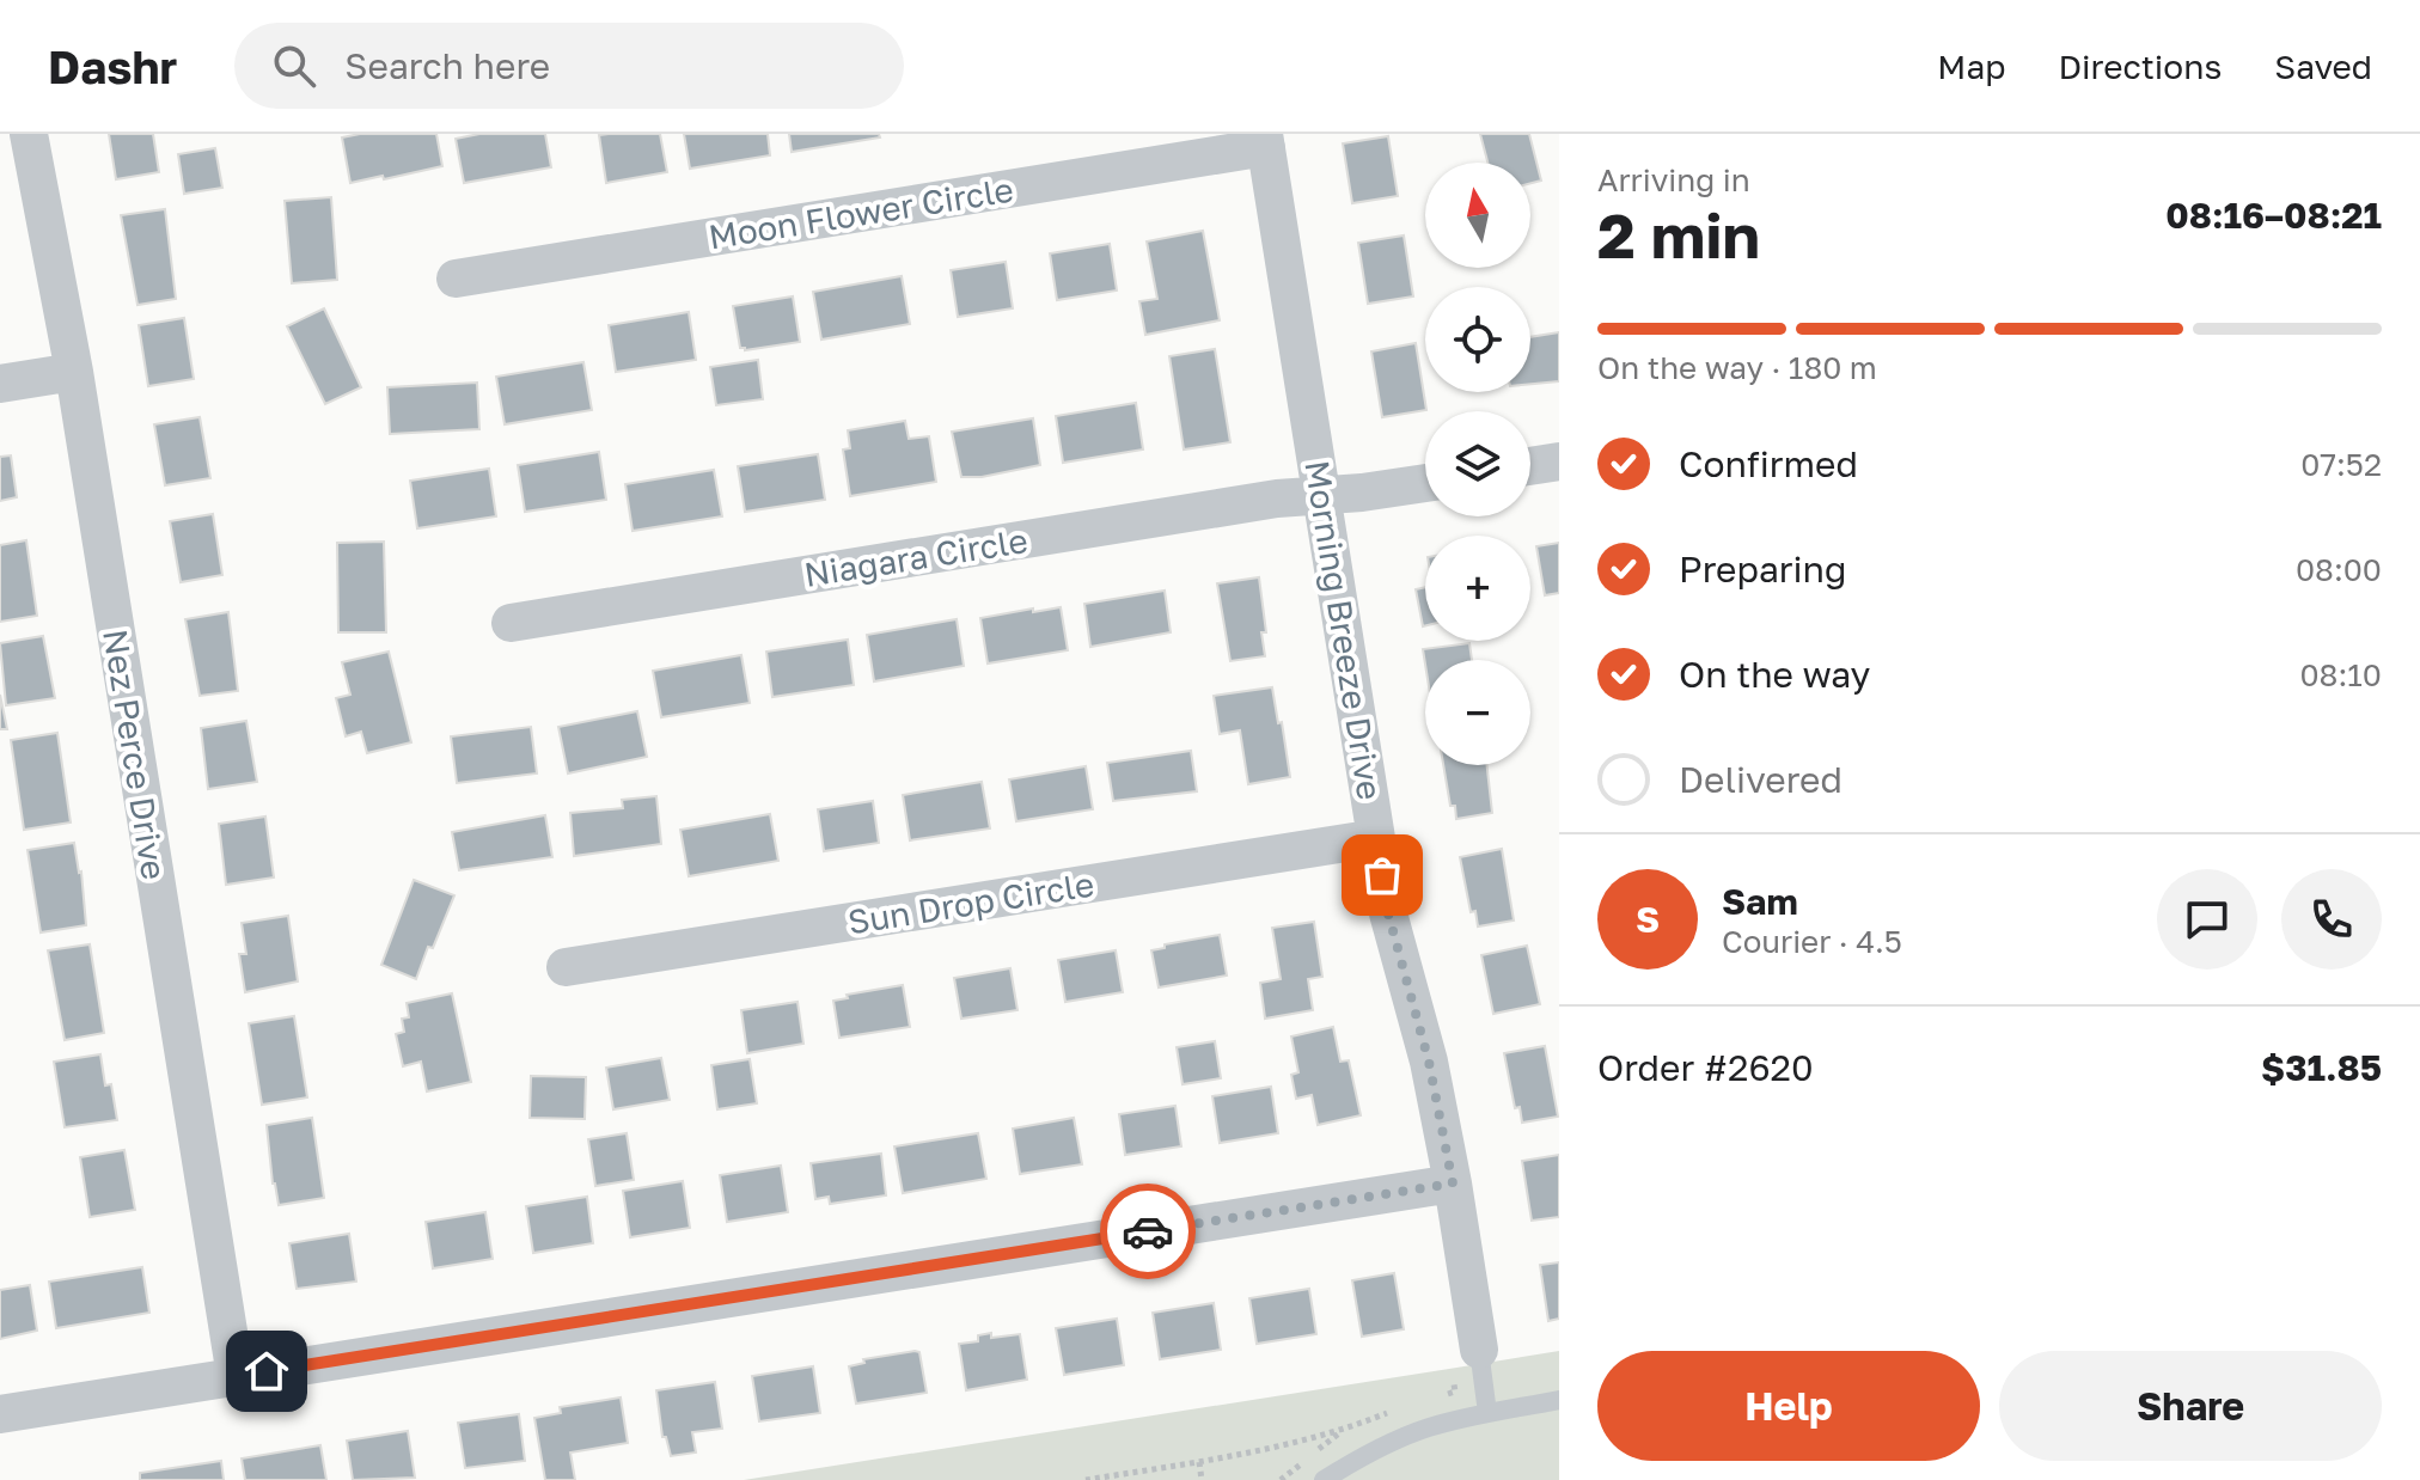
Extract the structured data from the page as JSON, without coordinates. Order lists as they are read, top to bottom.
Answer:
{
  "streets": {
    "street": [
      "Moon Flower Circle",
      "Niagara Circle",
      "Morning Breeze Drive",
      "Nez Perce Drive",
      "Sun Drop Circle"
    ]
  },
  "crossings": [
    ["Moon Flower Circle", "Morning Breeze Drive"],
    ["Niagara Circle", "Morning Breeze Drive"],
    ["Morning Breeze Drive", "Sun Drop Circle"]
  ],
  "north": "top",
  "page": {
    "header": "Dashr",
    "search": "Search here",
    "nav": ["Map", "Directions", "Saved"],
    "heading": ["2 min", "Arriving in", "08:16–08:21"],
    "panel": [
      "Sam",
      "Courier · 4.5",
      "Order #2620",
      "$31.85"
    ],
    "map_buttons": ["+", "−"],
    "bar": "On the way · 180 m",
    "list": [
      ["Confirmed", "07:52"],
      ["Preparing", "08:00"],
      ["On the way", "08:10"],
      "Delivered"
    ],
    "round": "S",
    "buttons": ["Help", "Share"]
  }
}
